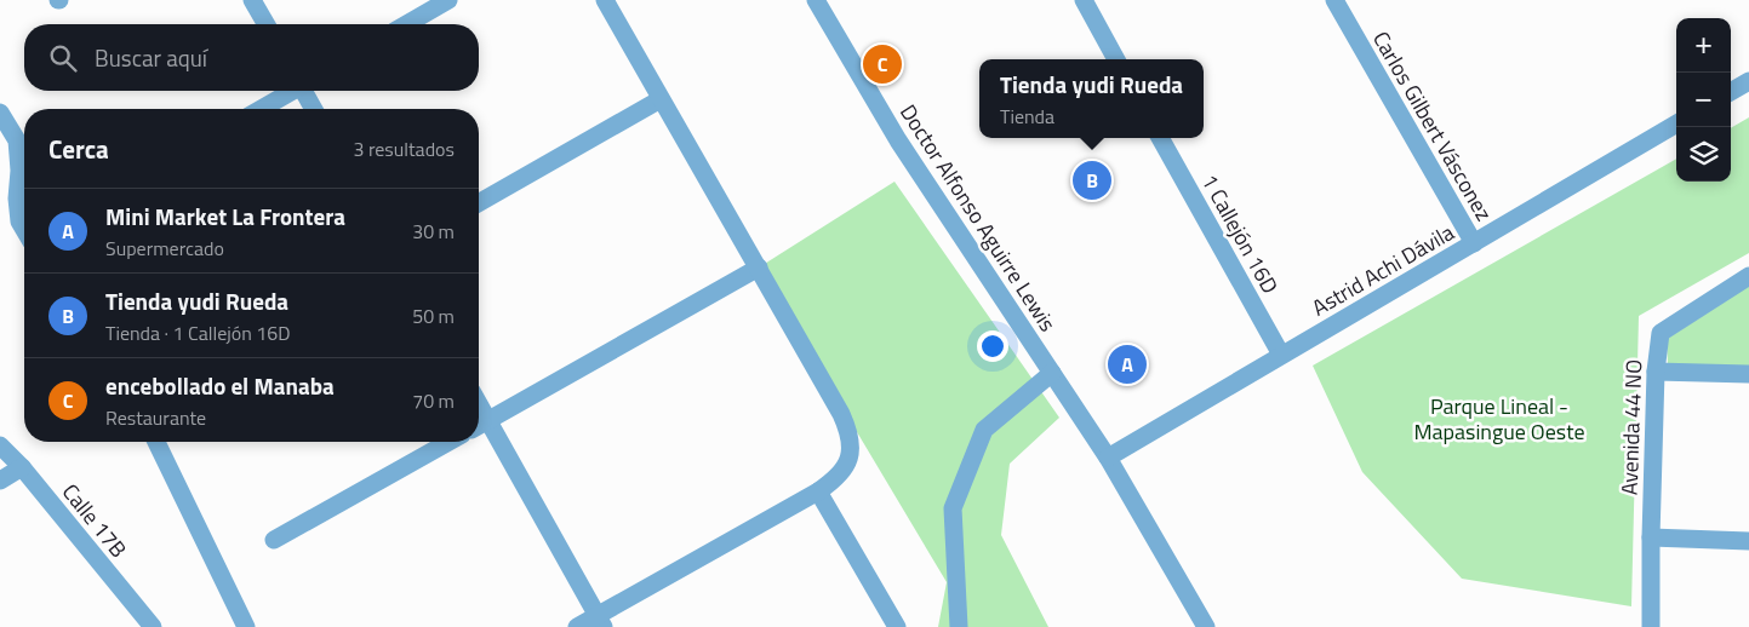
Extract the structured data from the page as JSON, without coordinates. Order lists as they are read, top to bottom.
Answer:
{
  "streets": {
    "street": [
      "Carlos Gilbert Vásconez",
      "Doctor Alfonso Aguirre Lewis",
      "1 Callejón 16D",
      "Astrid Achi Dávila",
      "Avenida 44 NO",
      "Calle 17B"
    ]
  },
  "crossings": [
    ["Carlos Gilbert Vásconez", "Astrid Achi Dávila"],
    ["Doctor Alfonso Aguirre Lewis", "Astrid Achi Dávila"],
    ["1 Callejón 16D", "Astrid Achi Dávila"]
  ],
  "parks": ["Parque Lineal - Mapasingue Oeste"],
  "page": {
    "map_buttons": ["+", "−"],
    "search": "Buscar aquí",
    "pins": ["C", "B", "A"],
    "popup": ["Tienda yudi Rueda", "Tienda"],
    "heading": ["Cerca", "3 resultados"],
    "list": [
      {
        "mark": "A",
        "name": "Mini Market La Frontera",
        "note": "Supermercado",
        "value": "30 m"
      },
      {
        "mark": "B",
        "name": "Tienda yudi Rueda",
        "note": "Tienda · 1 Callejón 16D",
        "value": "50 m"
      },
      {
        "mark": "C",
        "name": "encebollado el Manaba",
        "note": "Restaurante",
        "value": "70 m"
      }
    ]
  }
}
